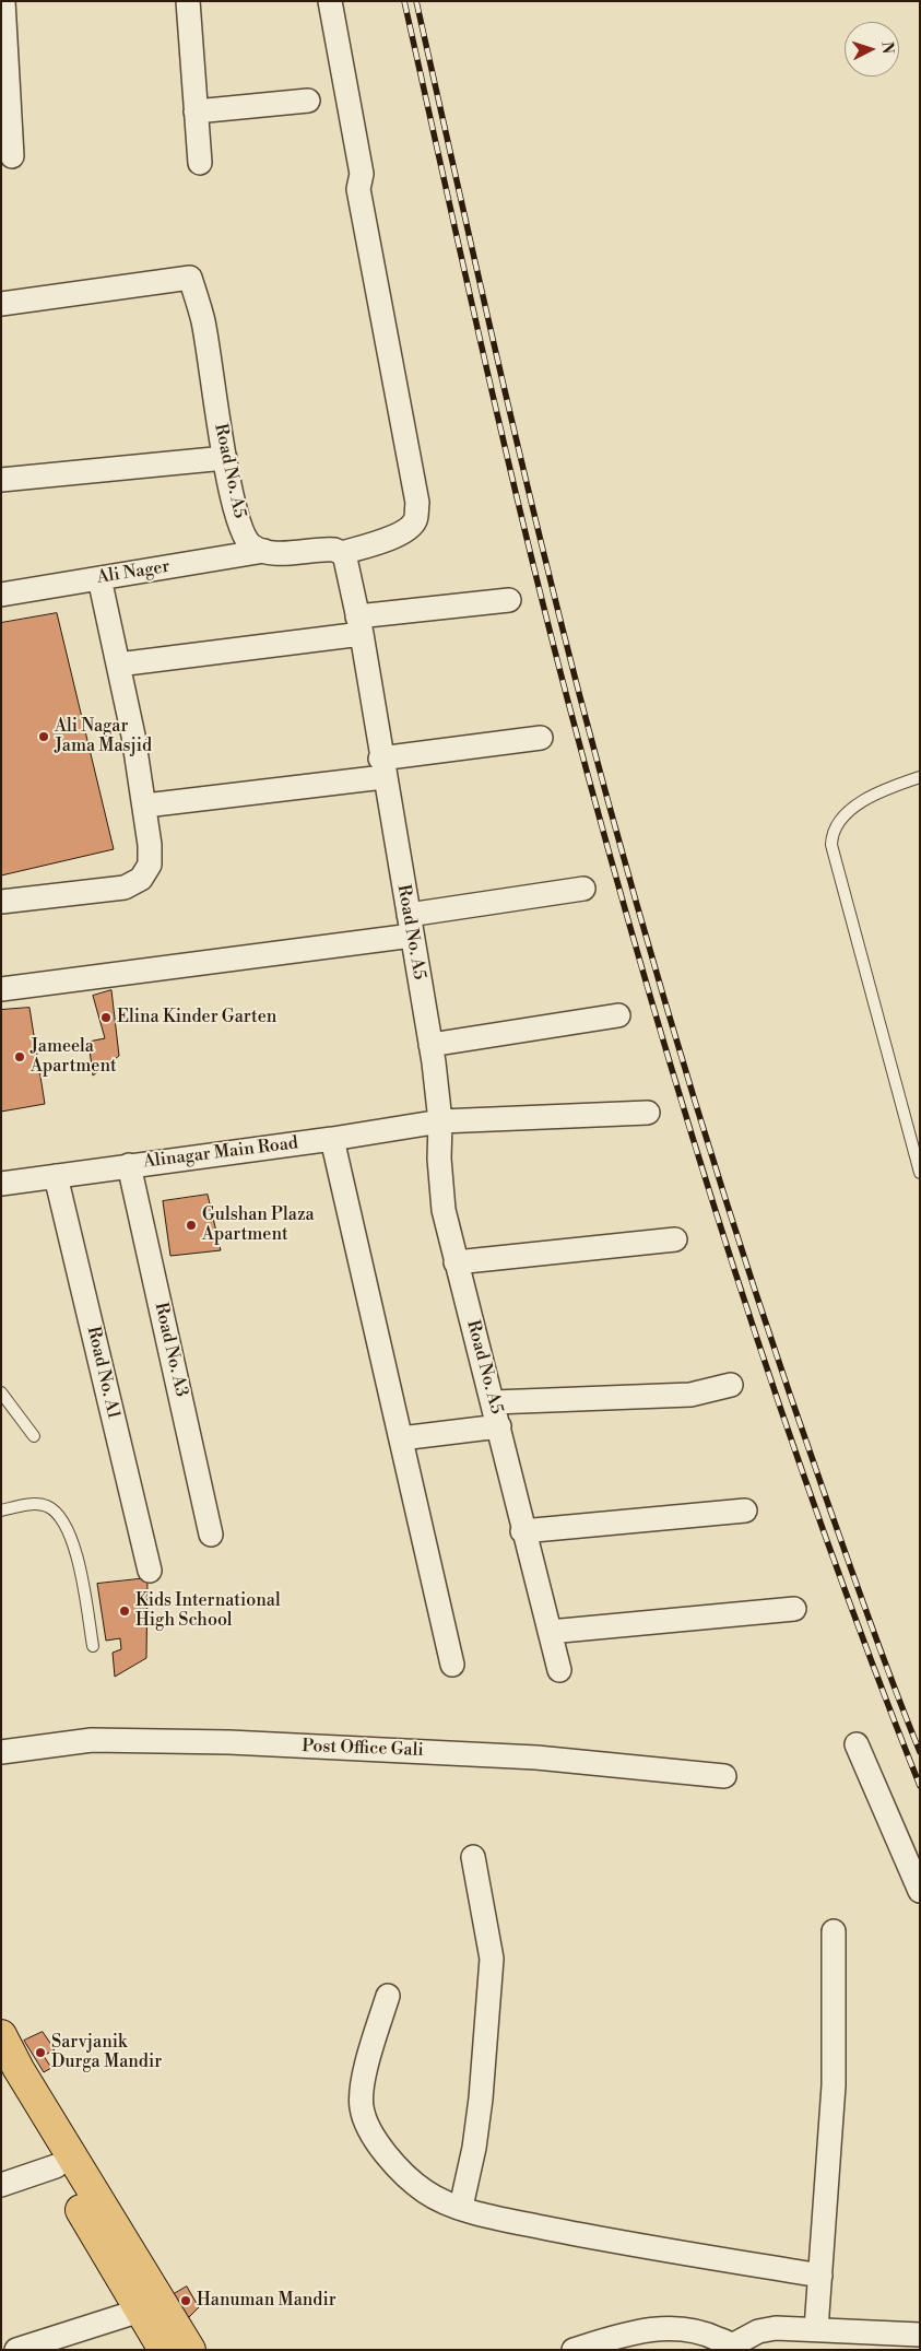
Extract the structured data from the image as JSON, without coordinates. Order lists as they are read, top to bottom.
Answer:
{
  "streets": {
    "street": [
      "Road No. A5",
      "Ali Nager",
      "Alinagar Main Road",
      "Road No. A3",
      "Road No. A1",
      "Post Office Gali"
    ]
  },
  "crossings": [
    ["Road No. A5", "Ali Nager"],
    ["Road No. A5", "Alinagar Main Road"],
    ["Alinagar Main Road", "Road No. A3"],
    ["Alinagar Main Road", "Road No. A1"]
  ],
  "places": [
    "Ali Nagar Jama Masjid",
    "Elina Kinder Garten",
    "Jameela Apartment",
    "Gulshan Plaza Apartment",
    "Kids International High School",
    "Sarvjanik Durga Mandir",
    "Hanuman Mandir"
  ],
  "north": "right"
}
